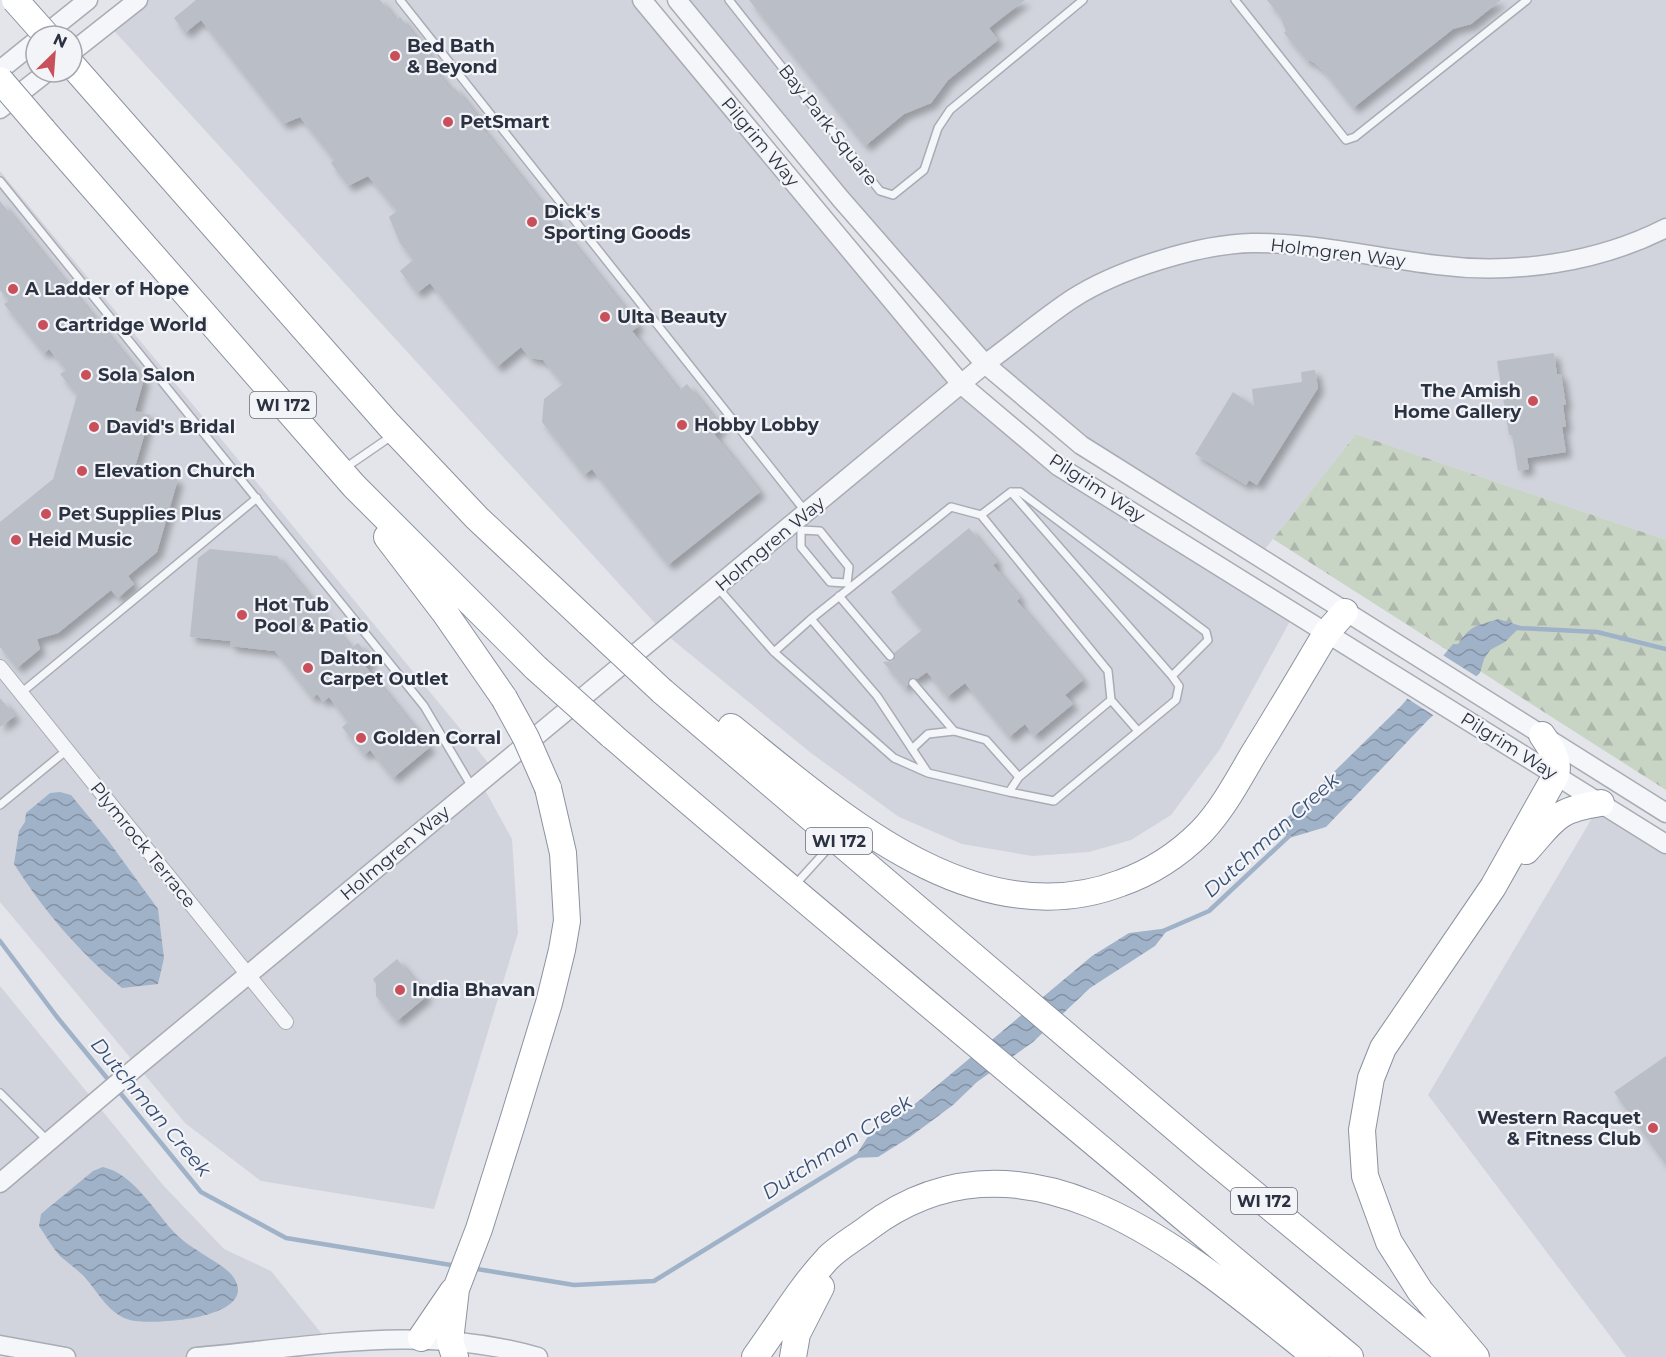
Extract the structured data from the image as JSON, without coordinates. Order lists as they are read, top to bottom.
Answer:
{
  "streets": {
    "highway": ["WI 172"],
    "street": ["Pilgrim Way", "Holmgren Way", "Plymrock Terrace"],
    "lane": ["Bay Park Square"]
  },
  "crossings": [
    ["Pilgrim Way", "Holmgren Way"],
    ["Holmgren Way", "Plymrock Terrace"]
  ],
  "water": ["Dutchman Creek"],
  "places": [
    "Bed Bath & Beyond",
    "PetSmart",
    "Dick's Sporting Goods",
    "A Ladder of Hope",
    "Ulta Beauty",
    "Cartridge World",
    "Sola Salon",
    "The Amish Home Gallery",
    "Hobby Lobby",
    "David's Bridal",
    "Elevation Church",
    "Pet Supplies Plus",
    "Heid Music",
    "Hot Tub Pool & Patio",
    "Dalton Carpet Outlet",
    "Golden Corral",
    "India Bhavan",
    "Western Racquet & Fitness Club"
  ],
  "north": "top right"
}
